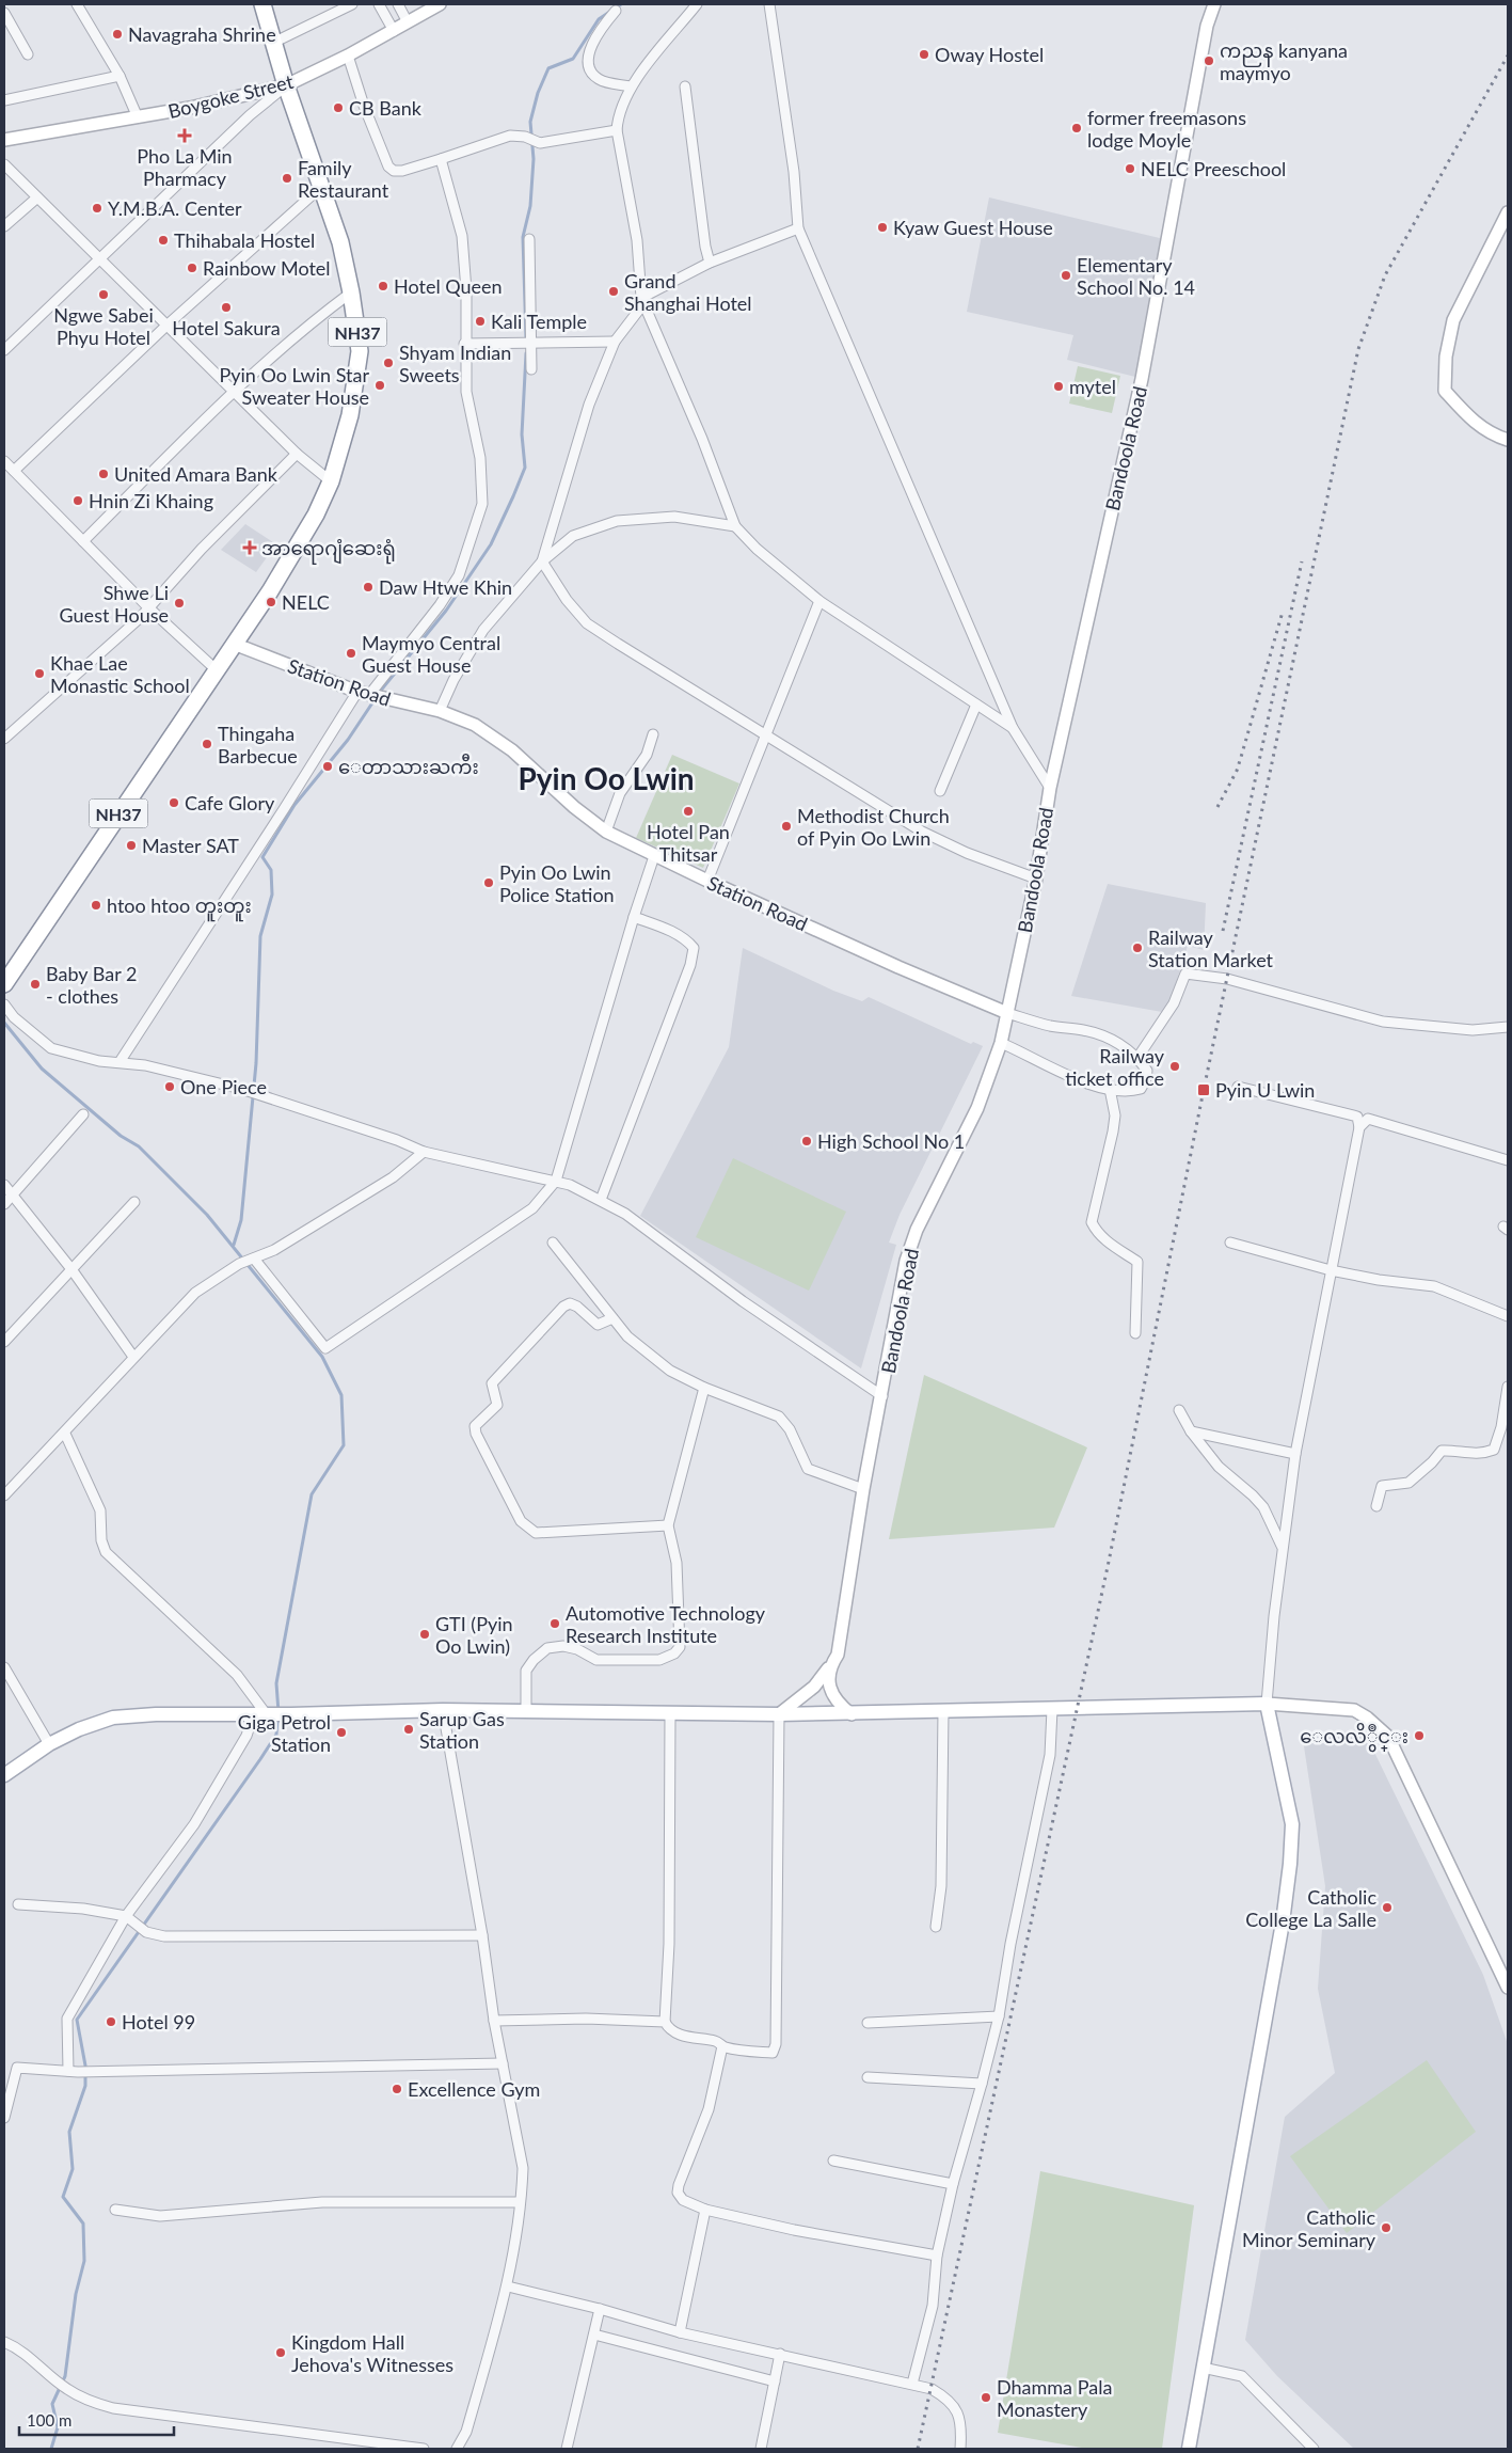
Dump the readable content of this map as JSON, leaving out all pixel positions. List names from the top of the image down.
{
  "streets": {
    "highway": ["NH37"],
    "street": ["Boygoke Street", "Bandoola Road", "Station Road"]
  },
  "crossings": [
    ["Boygoke Street", "NH37"],
    ["NH37", "Station Road"],
    ["Bandoola Road", "Station Road"]
  ],
  "districts": ["Pyin Oo Lwin"],
  "places": {
    "other": [
      "Navagraha Shrine",
      "Oway Hostel",
      "ကညန kanyana maymyo",
      "CB Bank",
      "former freemasons lodge Moyle",
      "NELC Preeschool",
      "Family Restaurant",
      "Y.M.B.A. Center",
      "Kyaw Guest House",
      "Thihabala Hostel",
      "Rainbow Motel",
      "Elementary School No. 14",
      "Hotel Queen",
      "Grand Shanghai Hotel",
      "Ngwe Sabei Phyu Hotel",
      "Hotel Sakura",
      "Kali Temple",
      "Shyam Indian Sweets",
      "Pyin Oo Lwin Star Sweater House",
      "mytel",
      "United Amara Bank",
      "Hnin Zi Khaing",
      "Daw Htwe Khin",
      "NELC",
      "Shwe Li Guest House",
      "Maymyo Central Guest House",
      "Khae Lae Monastic School",
      "Thingaha Barbecue",
      "ေတာသားႀကီး",
      "Cafe Glory",
      "Hotel Pan Thitsar",
      "Methodist Church of Pyin Oo Lwin",
      "Master SAT",
      "Pyin Oo Lwin Police Station",
      "htoo htoo တူးတူး",
      "Railway Station Market",
      "Baby Bar 2 - clothes",
      "Railway ticket office",
      "One Piece",
      "High School No 1",
      "Automotive Technology Research Institute",
      "GTI (Pyin Oo Lwin)",
      "Sarup Gas Station",
      "Giga Petrol Station",
      "ေလလိွဳင္း",
      "Catholic College La Salle",
      "Hotel 99",
      "Excellence Gym",
      "Catholic Minor Seminary",
      "Kingdom Hall Jehova's Witnesses",
      "Dhamma Pala Monastery"
    ],
    "health": ["Pho La Min Pharmacy", "အာရောဂျံဆေးရုံ"],
    "transit": ["Pyin U Lwin"]
  },
  "scale_bar": "100 m"
}
